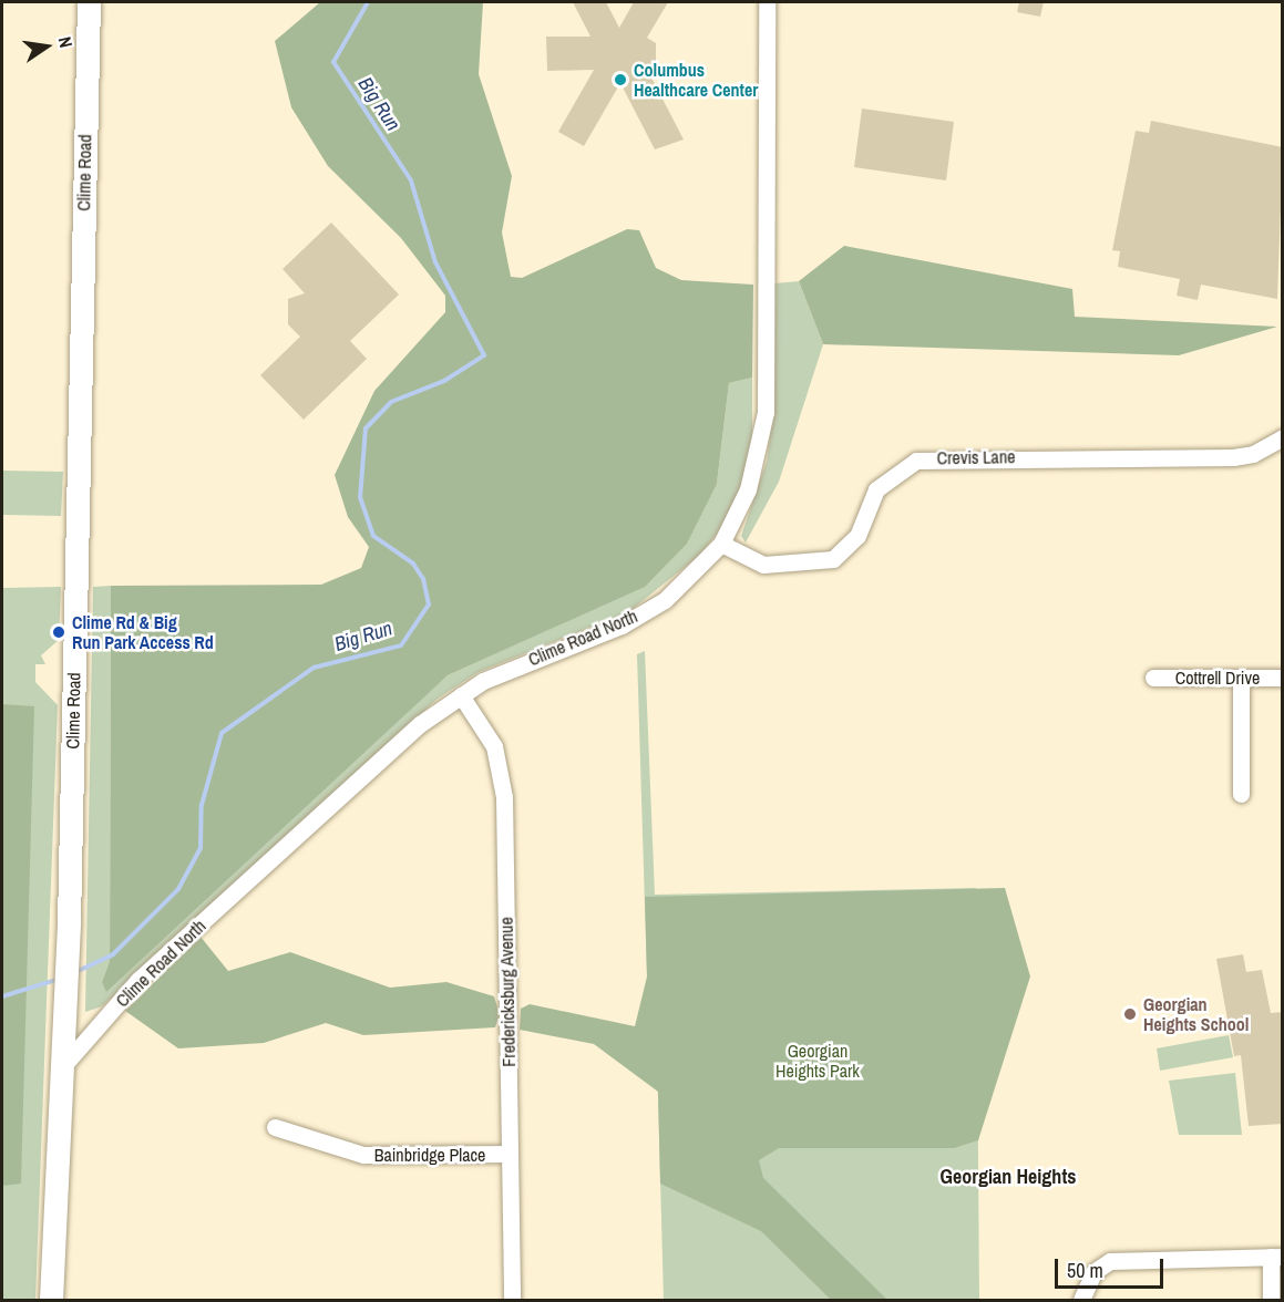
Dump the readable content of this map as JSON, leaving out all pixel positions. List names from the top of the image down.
{
  "streets": {
    "main road": ["Clime Road"],
    "street": [
      "Crevis Lane",
      "Clime Road North",
      "Cottrell Drive",
      "Fredericksburg Avenue",
      "Bainbridge Place"
    ]
  },
  "crossings": [
    ["Clime Road", "Clime Road North"],
    ["Crevis Lane", "Clime Road North"],
    ["Clime Road North", "Fredericksburg Avenue"],
    ["Fredericksburg Avenue", "Bainbridge Place"]
  ],
  "districts": ["Georgian Heights"],
  "water": ["Big Run"],
  "parks": ["Georgian Heights Park"],
  "places": ["Columbus Healthcare Center", "Clime Rd & Big Run Park Access Rd", "Georgian Heights School"],
  "scale_bar": "50 m",
  "north": "right"
}
